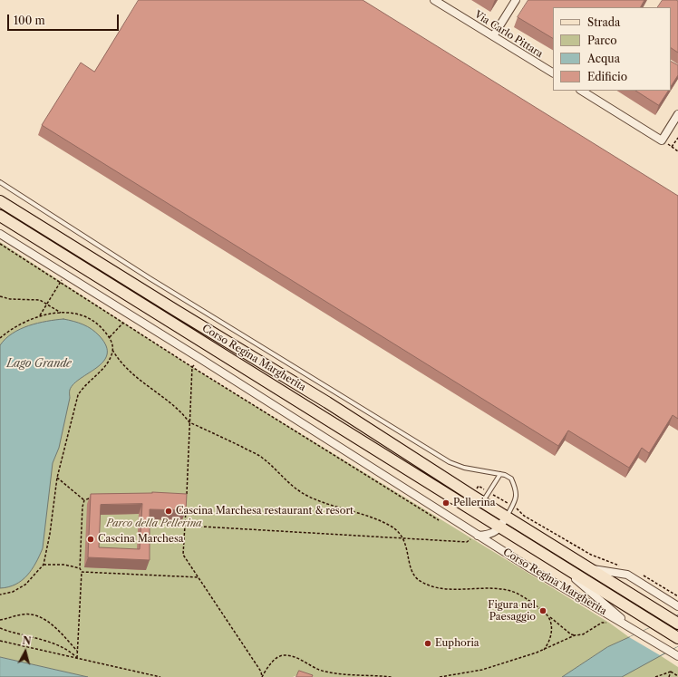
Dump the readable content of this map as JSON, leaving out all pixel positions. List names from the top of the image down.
{
  "streets": {
    "main road": ["Corso Regina Margherita"],
    "street": ["Via Carlo Pittara"]
  },
  "water": ["Lago Grande"],
  "parks": ["Parco della Pellerina"],
  "places": [
    "Pellerina",
    "Cascina Marchesa restaurant & resort",
    "Cascina Marchesa",
    "Figura nel Paesaggio",
    "Euphoria"
  ],
  "legend": [
    "Strada",
    "Parco",
    "Acqua",
    "Edificio"
  ],
  "scale_bar": "100 m",
  "north": "top"
}
